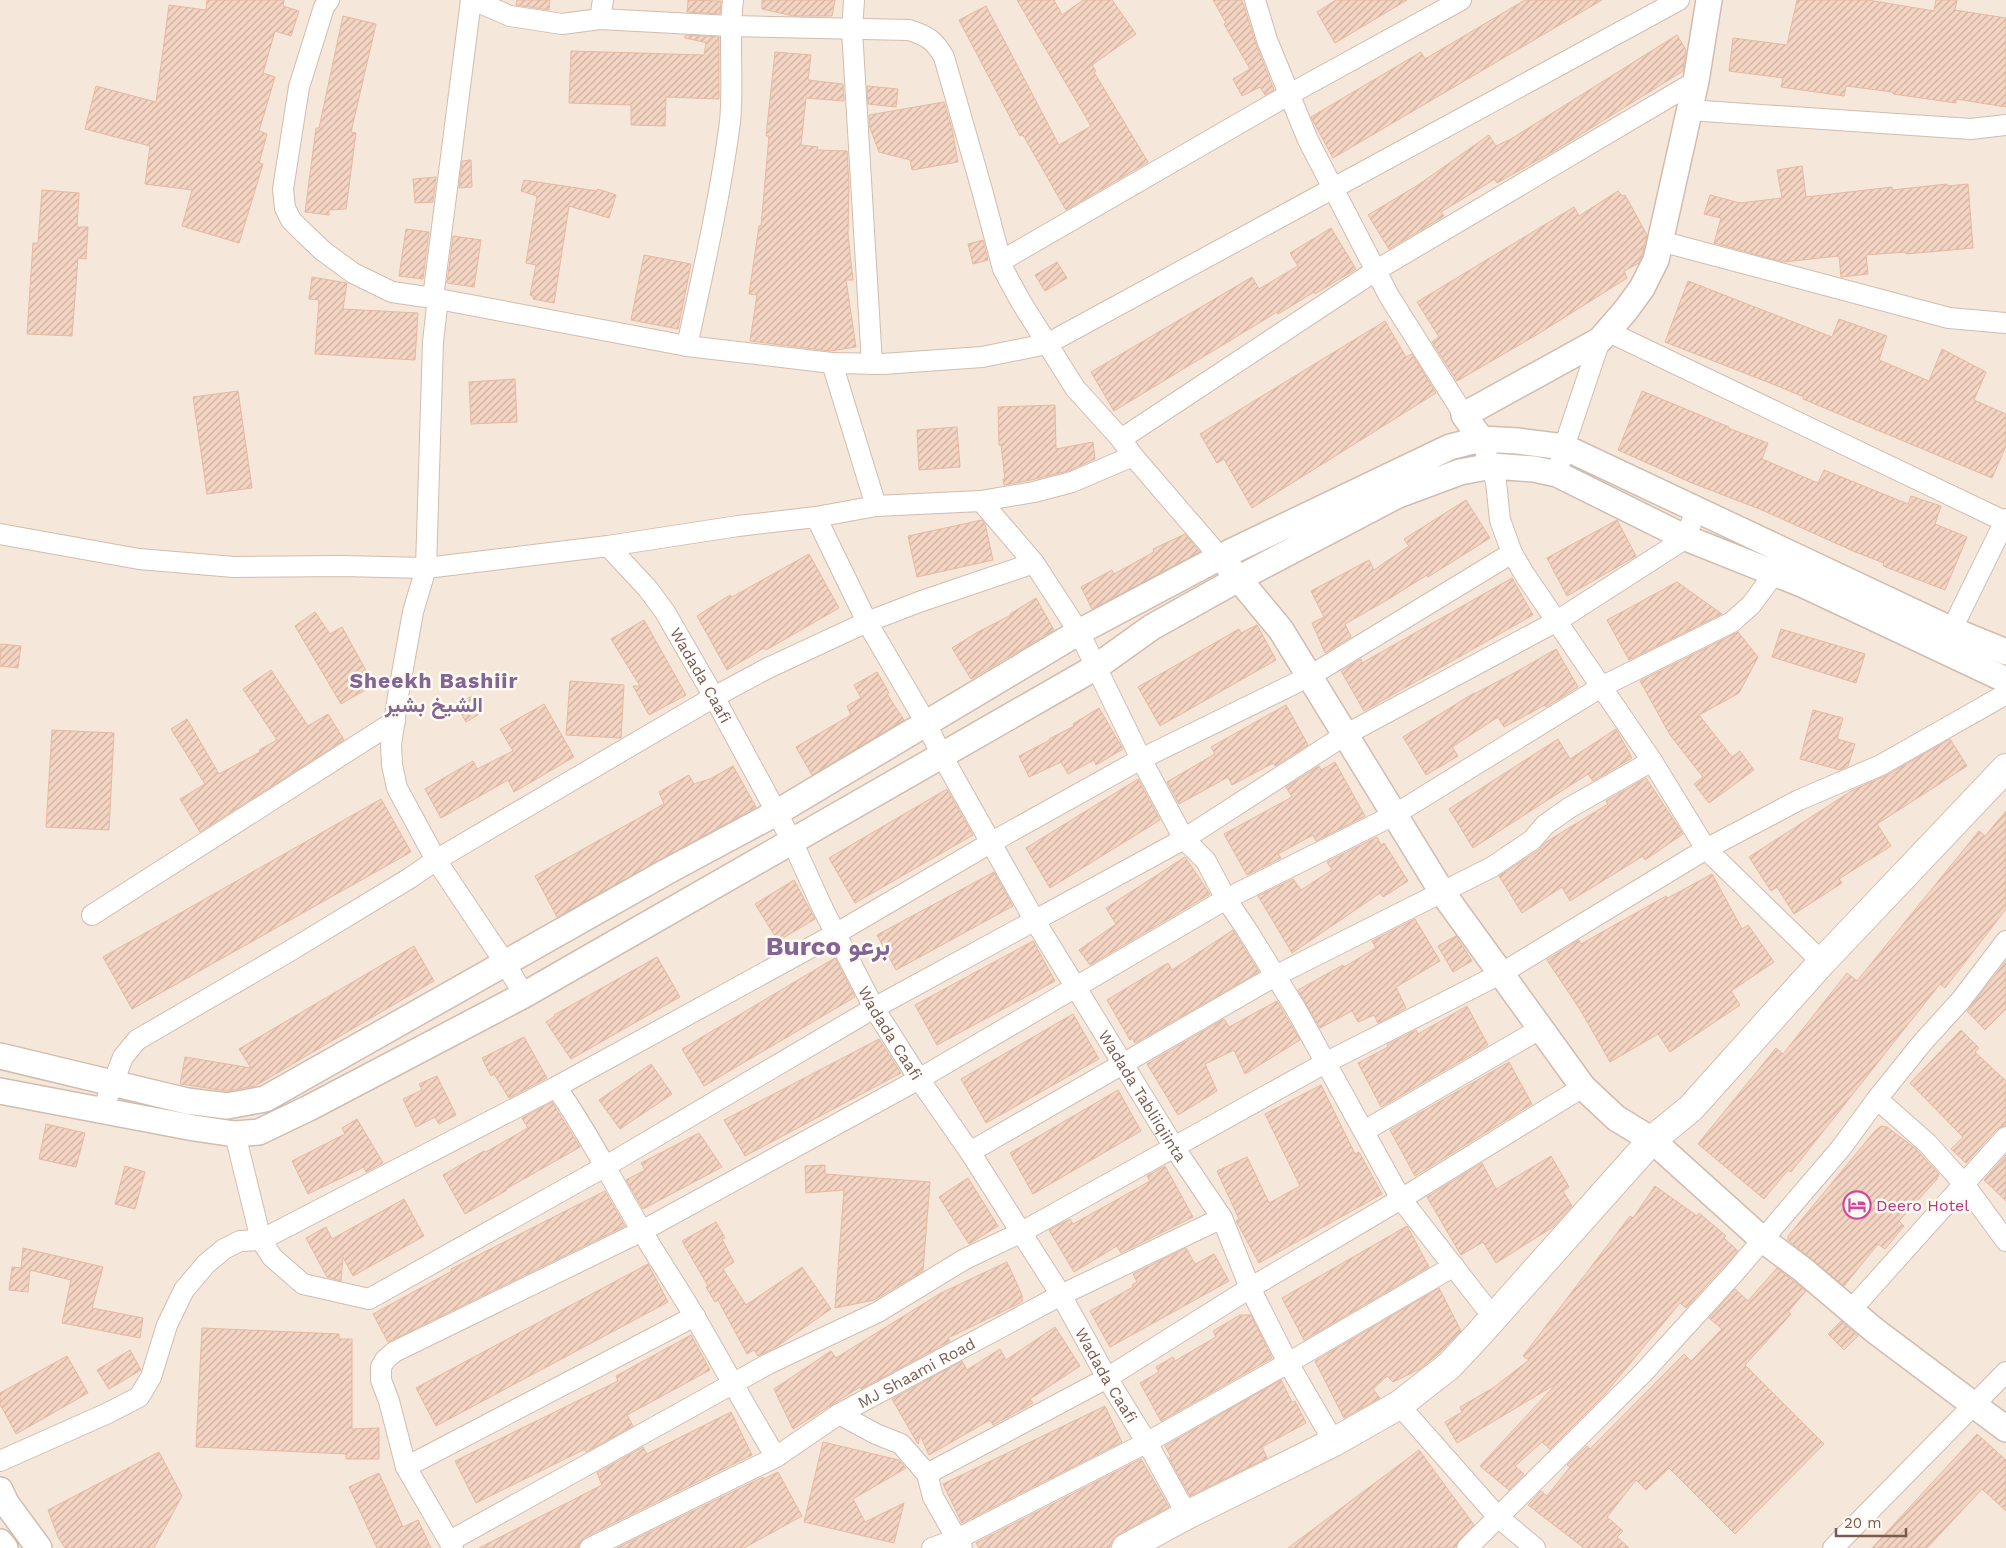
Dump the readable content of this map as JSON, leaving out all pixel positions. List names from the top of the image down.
{
  "streets": {
    "street": ["Wadada Caafi", "Wadada Tabliiqiinta", "MJ Shaami Road"]
  },
  "crossings": [
    ["Wadada Caafi", "MJ Shaami Road"],
    ["Wadada Tabliiqiinta", "MJ Shaami Road"]
  ],
  "districts": ["Sheekh Bashiir الشيخ بشير", "Burco برعو"],
  "places": {
    "hotel": ["Deero Hotel"]
  },
  "scale_bar": "20 m"
}
